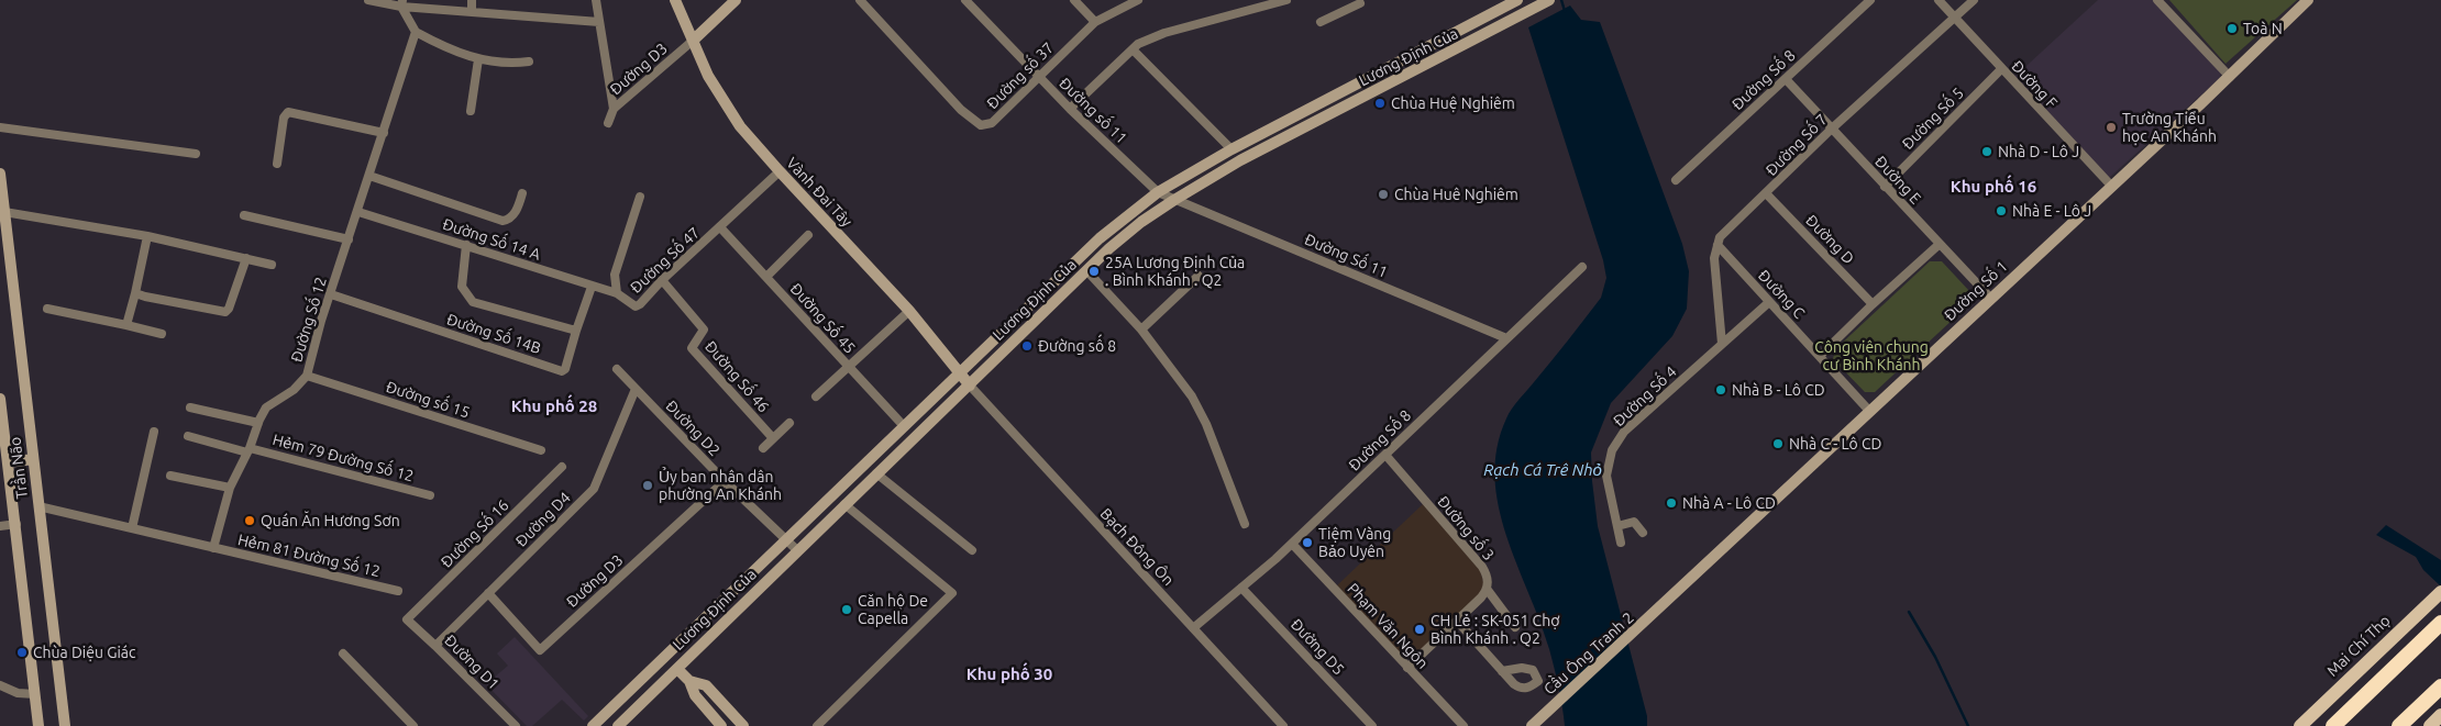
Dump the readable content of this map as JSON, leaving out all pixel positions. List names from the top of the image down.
{
  "streets": {
    "main road": [
      "Lương Định Của",
      "Vành Đai Tây",
      "Đường Số 1",
      "Trần Não",
      "Mai Chí Thọ",
      "Cầu Ông Tranh 2"
    ],
    "street": [
      "Đường D3",
      "Đường số 37",
      "Đường Số 8",
      "Đường F",
      "Đường số 11",
      "Đường Số 5",
      "Đường Số 7",
      "Đường E",
      "Đường Số 14 A",
      "Đường D",
      "Đường Số 11",
      "Đường Số 47",
      "Đường C",
      "Đường Số 45",
      "Đường Số 12",
      "Đường Số 14B",
      "Đường Số 46",
      "Đường Số 4",
      "Đường số 15",
      "Đường D2",
      "Hẻm 79 Đường Số 12",
      "Đường D4",
      "Đường số 3",
      "Đường Số 16",
      "Bạch Đông Ôn",
      "Hẻm 81 Đường Số 12",
      "Phạm Văn Ngôn",
      "Đường D5",
      "Đường D1"
    ]
  },
  "crossings": [
    ["Lương Định Của", "Đường số 11"],
    ["Lương Định Của", "Vành Đai Tây"],
    ["Lương Định Của", "Đường Số 11"],
    ["Lương Định Của", "Đường Số 45"],
    ["Lương Định Của", "Đường D2"],
    ["Lương Định Của", "Bạch Đông Ôn"],
    ["Đường D3", "Vành Đai Tây"],
    ["Đường D3", "Đường D2"],
    ["Đường D3", "Đường D4"],
    ["Đường số 37", "Đường số 11"],
    ["Đường Số 8", "Đường E"],
    ["Đường Số 8", "Đường Số 11"],
    ["Đường Số 8", "Đường số 3"],
    ["Đường Số 8", "Bạch Đông Ôn"],
    ["Đường Số 8", "Phạm Văn Ngôn"],
    ["Đường Số 8", "Đường D5"],
    ["Đường F", "Đường Số 5"],
    ["Đường F", "Đường Số 7"],
    ["Đường F", "Đường Số 1"],
    ["Đường số 11", "Đường Số 11"],
    ["Đường Số 5", "Đường E"],
    ["Đường Số 7", "Đường E"],
    ["Đường Số 7", "Đường D"],
    ["Đường Số 7", "Đường C"],
    ["Đường E", "Đường Số 1"],
    ["Vành Đai Tây", "Đường Số 47"],
    ["Vành Đai Tây", "Bạch Đông Ôn"],
    ["Đường Số 14 A", "Đường Số 47"],
    ["Đường Số 14 A", "Đường Số 12"],
    ["Đường Số 14 A", "Đường Số 14B"],
    ["Đường Số 47", "Đường Số 45"],
    ["Đường Số 47", "Đường Số 46"],
    ["Đường Số 1", "Đường C"],
    ["Đường Số 1", "Cầu Ông Tranh 2"],
    ["Đường C", "Đường Số 4"],
    ["Đường Số 12", "Đường Số 14B"],
    ["Đường Số 12", "Đường số 15"],
    ["Đường Số 12", "Hẻm 79 Đường Số 12"],
    ["Đường Số 12", "Hẻm 81 Đường Số 12"],
    ["Đường D2", "Đường D4"],
    ["Đường D4", "Đường D1"],
    ["Đường Số 16", "Đường D1"]
  ],
  "districts": ["Khu phố 16", "Khu phố 28", "Khu phố 30"],
  "water": ["Rạch Cá Trê Nhỏ"],
  "parks": ["Công viên chung cư Bình Khánh"],
  "places": [
    "Toà N",
    "Chùa Huệ Nghiêm",
    "Trường Tiểu học An Khánh",
    "Nhà D - Lô J",
    "Chùa Huê Nghiêm",
    "Nhà E - Lô J",
    "25A Lương Định Của . Bình Khánh . Q2",
    "Đường số 8",
    "Nhà B - Lô CD",
    "Nhà C - Lô CD",
    "Ủy ban nhân dân phường An Khánh",
    "Nhà A - Lô CD",
    "Quán Ăn Hương Sơn",
    "Tiệm Vàng Bảo Uyên",
    "Căn hộ De Capella",
    "CH Lẻ : SK-051 Chợ Bình Khánh . Q2",
    "Chùa Diệu Giác"
  ]
}
